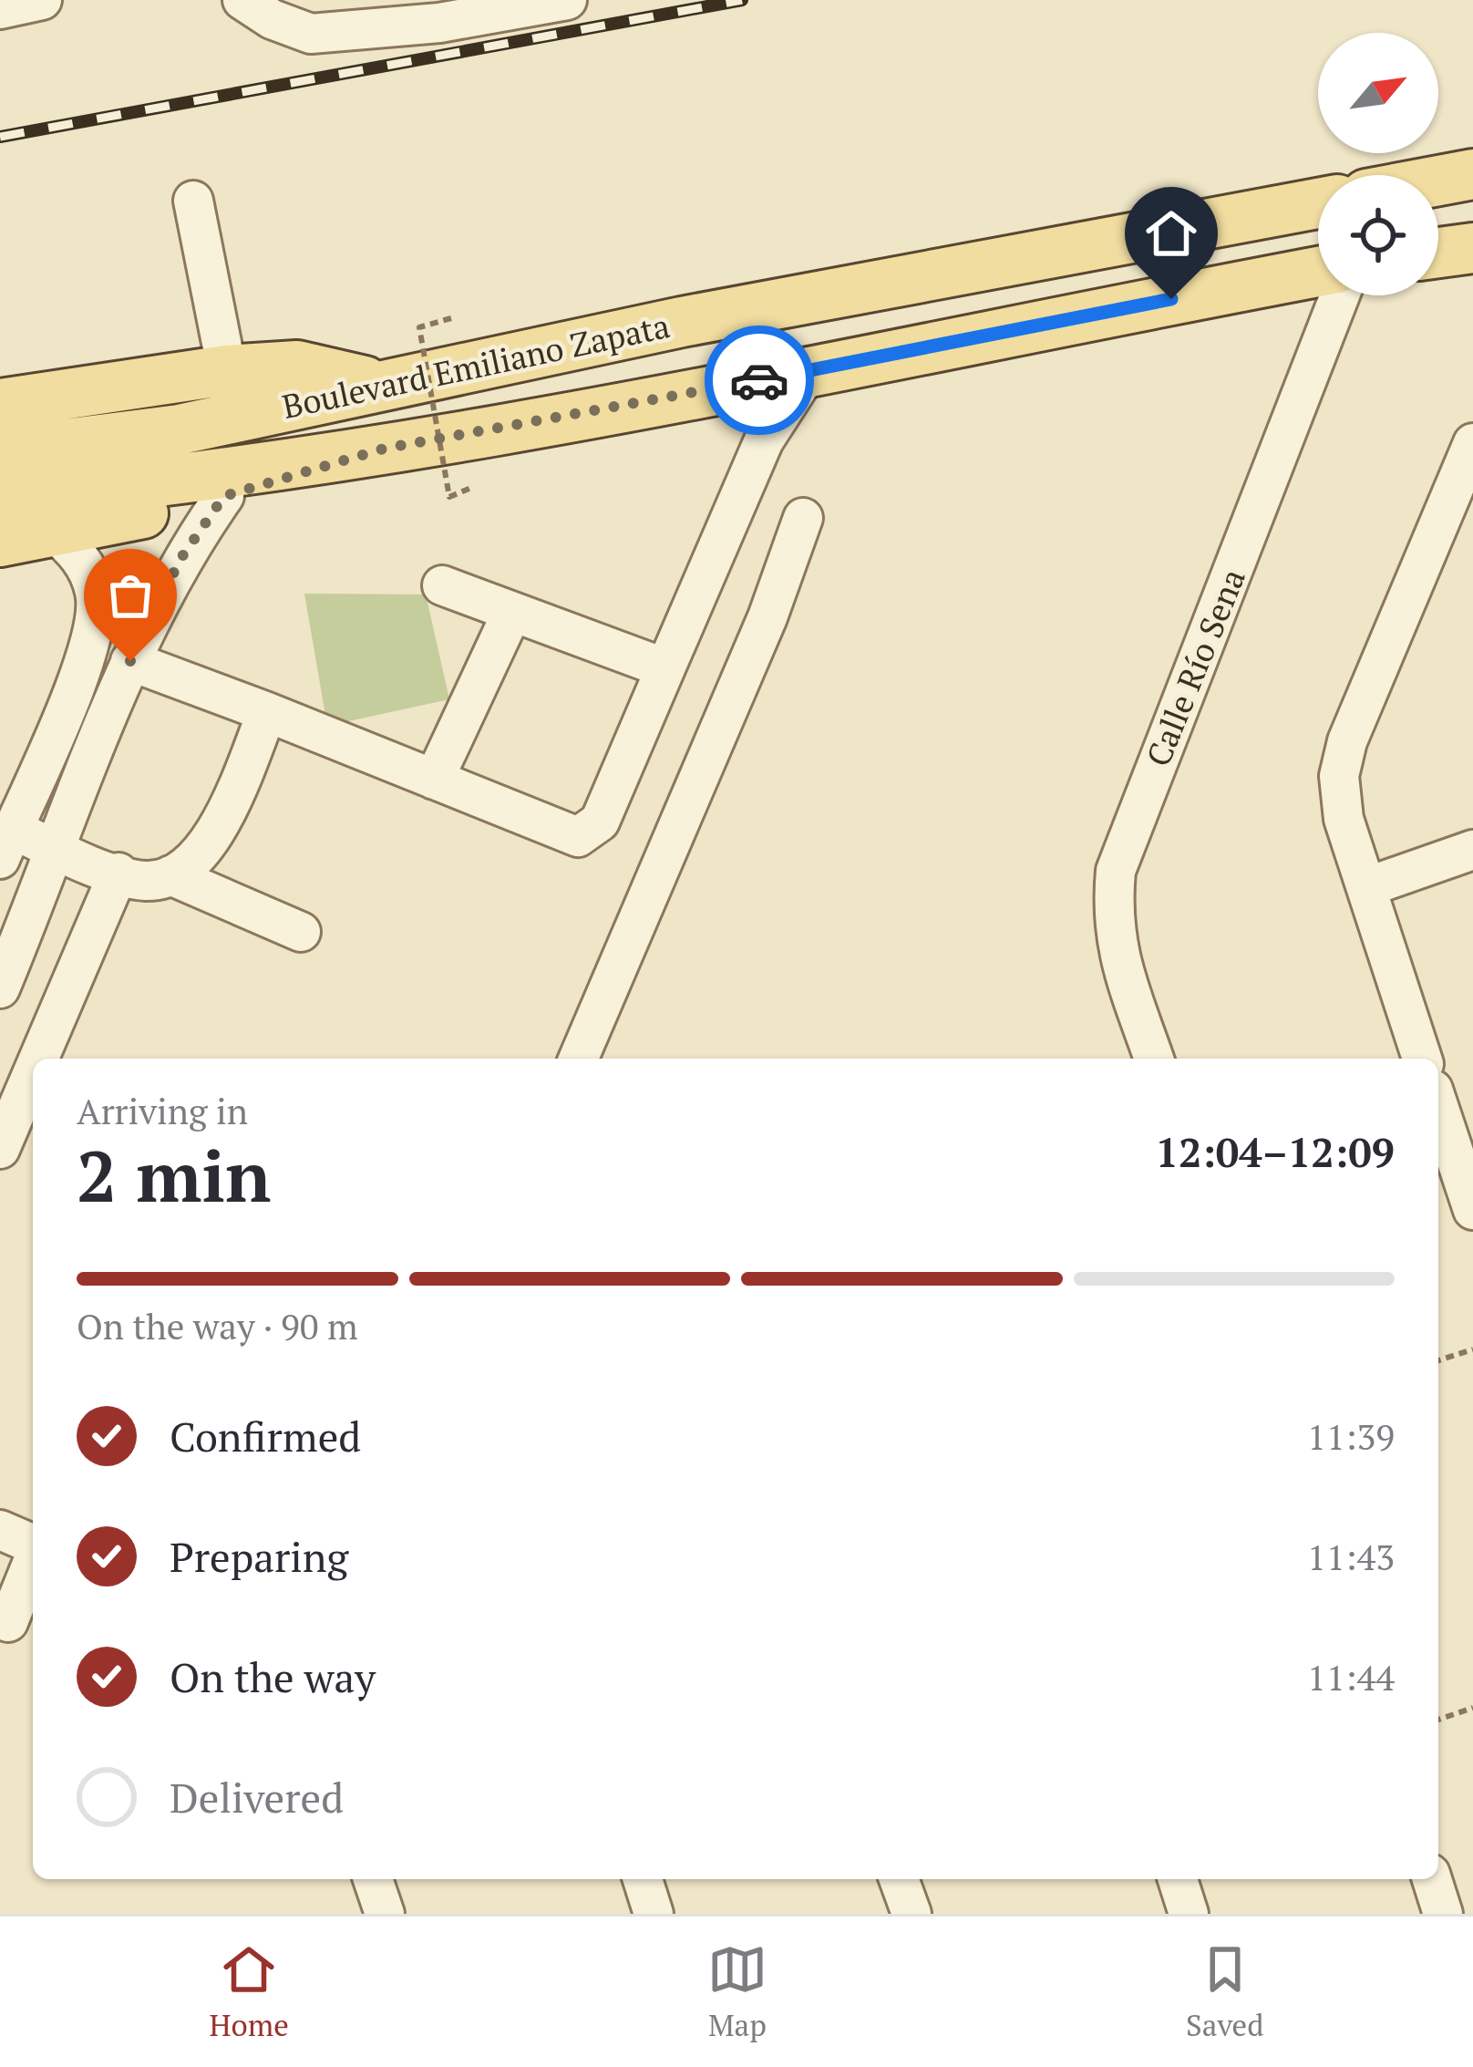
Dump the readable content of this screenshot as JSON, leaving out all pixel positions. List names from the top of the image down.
{
  "streets": {
    "main road": ["Boulevard Emiliano Zapata"],
    "street": ["Calle Río Sena"]
  },
  "north": "top right",
  "page": {
    "heading": ["2 min", "Arriving in", "12:04–12:09"],
    "bar": "On the way · 90 m",
    "list": [
      ["Confirmed", "11:39"],
      ["Preparing", "11:43"],
      ["On the way", "11:44"],
      "Delivered"
    ],
    "tabs": ["Home", "Map", "Saved"]
  }
}
